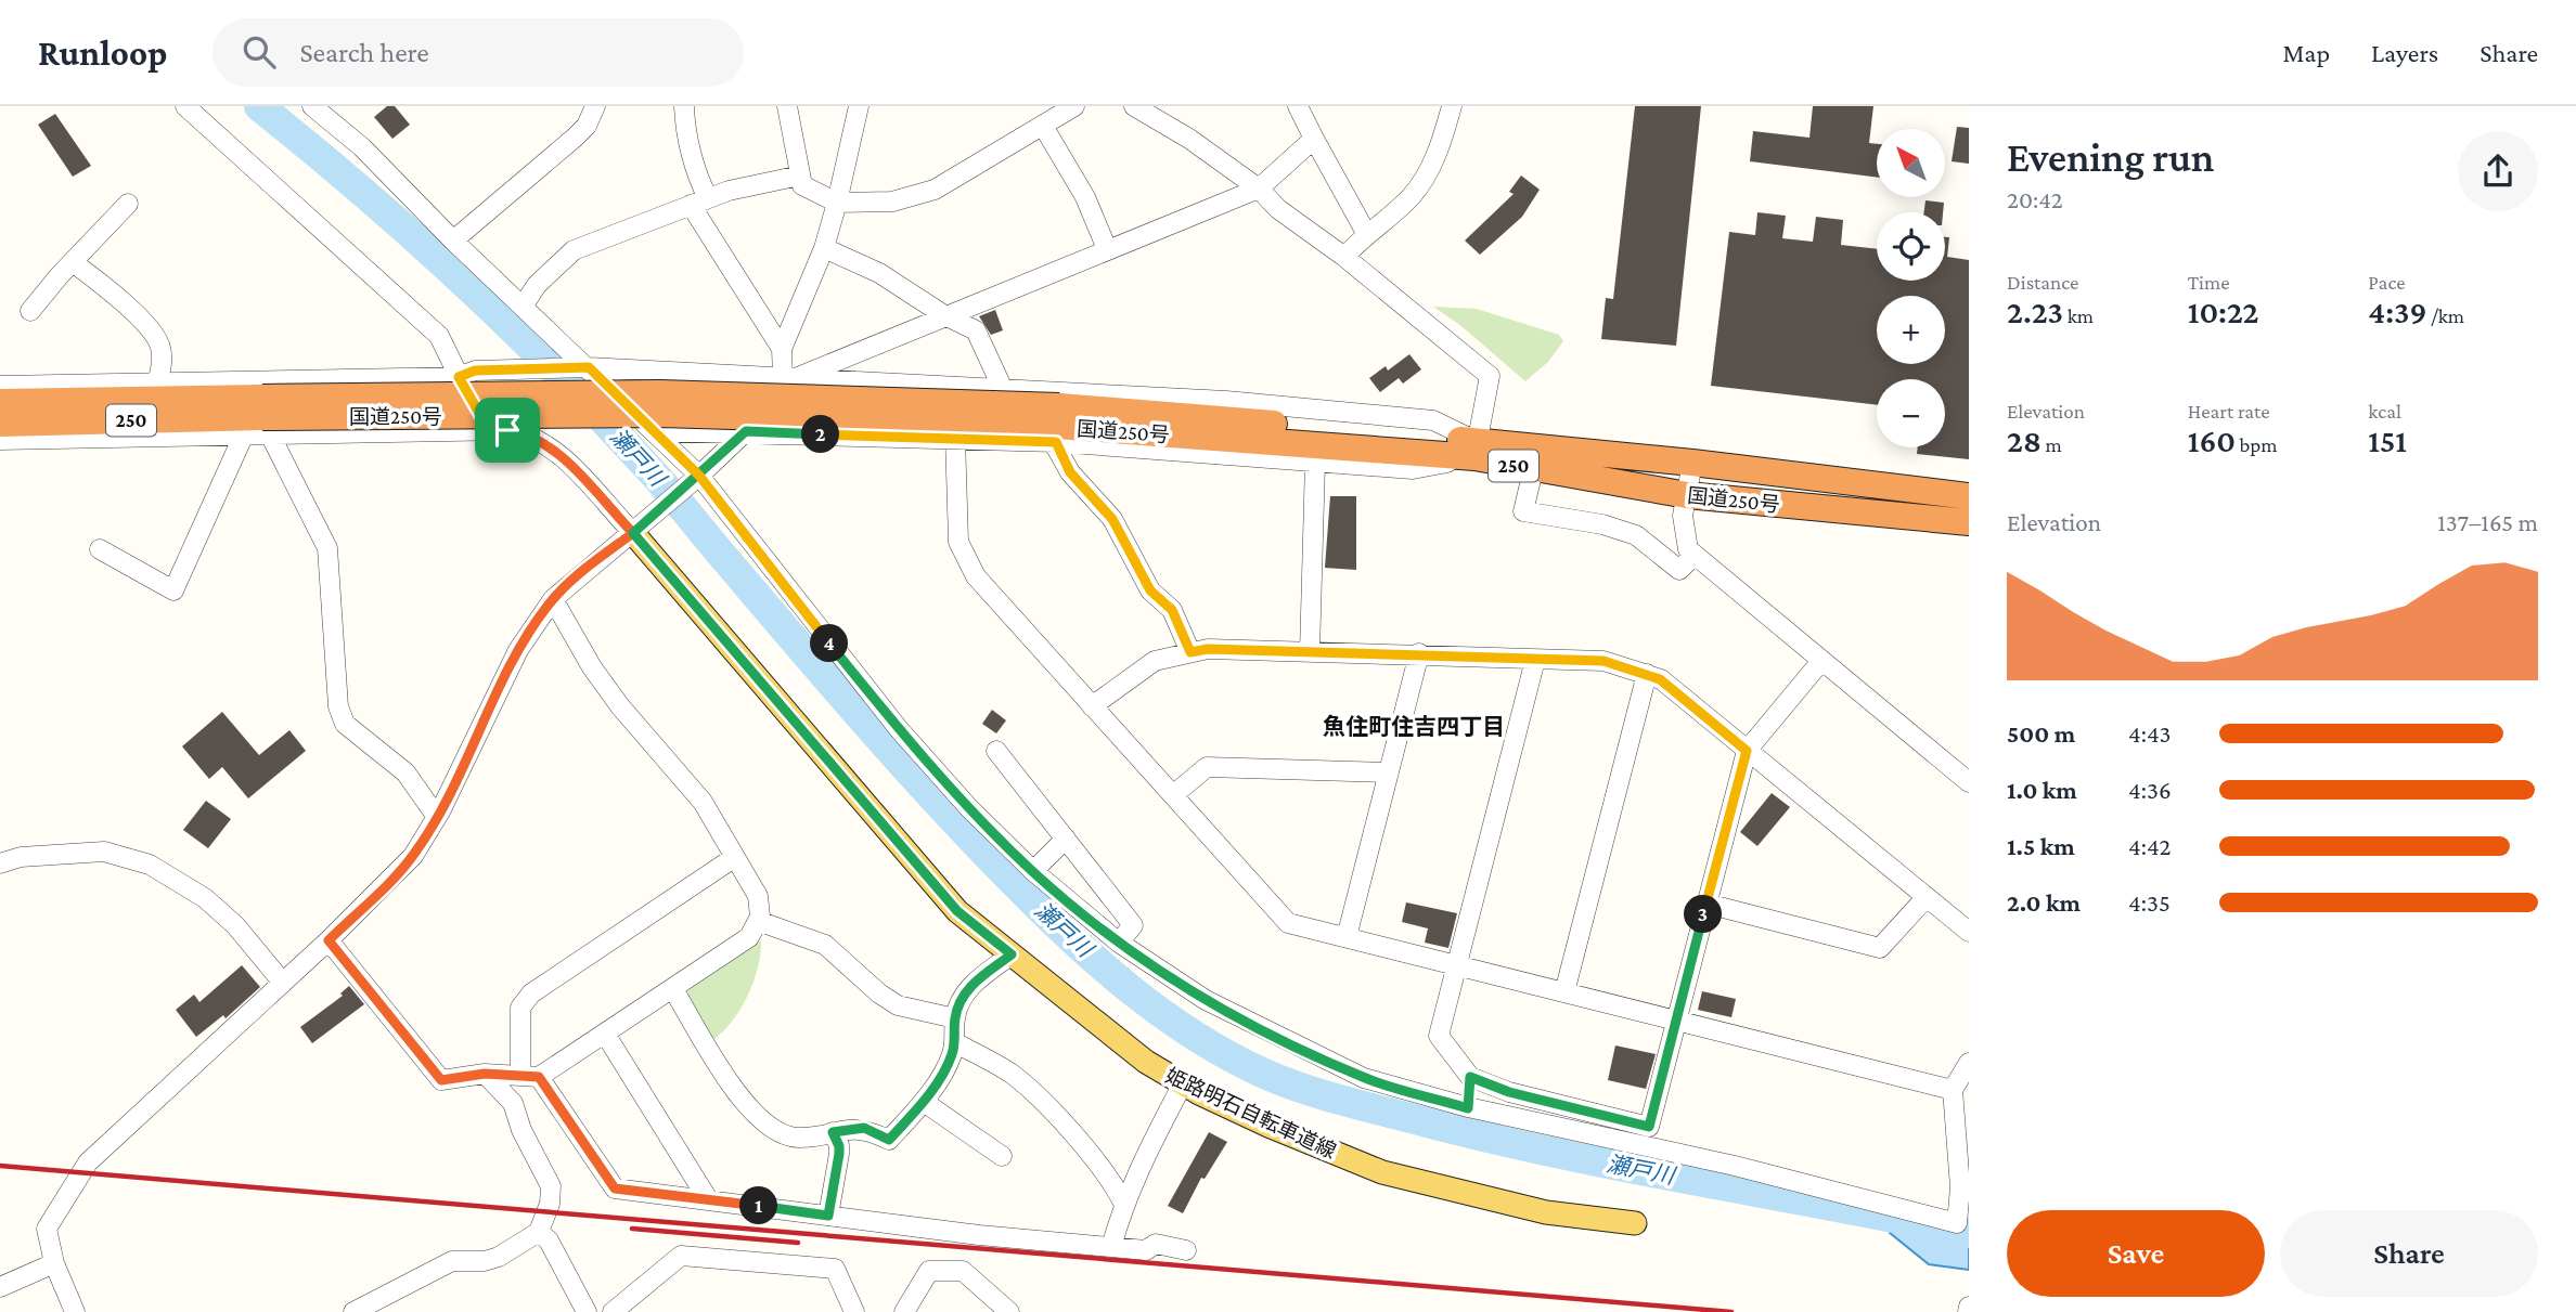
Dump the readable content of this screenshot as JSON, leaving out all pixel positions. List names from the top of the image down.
{
  "streets": {
    "highway": ["国道250号", "250"],
    "main road": ["姫路明石自転車道線"]
  },
  "districts": ["魚住町住吉四丁目"],
  "water": ["瀬戸川"],
  "north": "top left",
  "page": {
    "header": "Runloop",
    "search": "Search here",
    "nav": ["Map", "Layers", "Share"],
    "heading": ["Evening run", "20:42"],
    "map_buttons": ["+", "−"],
    "stats": [
      ["Distance", "2.23 km"],
      ["Time", "10:22"],
      ["Pace", "4:39 /km"],
      ["Elevation", "28 m"],
      ["Heart rate", "160 bpm"],
      ["kcal", "151"]
    ],
    "pins": [
      "2",
      "4",
      "3",
      "1"
    ],
    "chart": ["Elevation", "137–165 m"],
    "list": [
      {
        "name": "500 m",
        "note": "4:43"
      },
      {
        "name": "1.0 km",
        "note": "4:36"
      },
      {
        "name": "1.5 km",
        "note": "4:42"
      },
      {
        "name": "2.0 km",
        "note": "4:35"
      }
    ],
    "buttons": ["Save", "Share"]
  }
}
